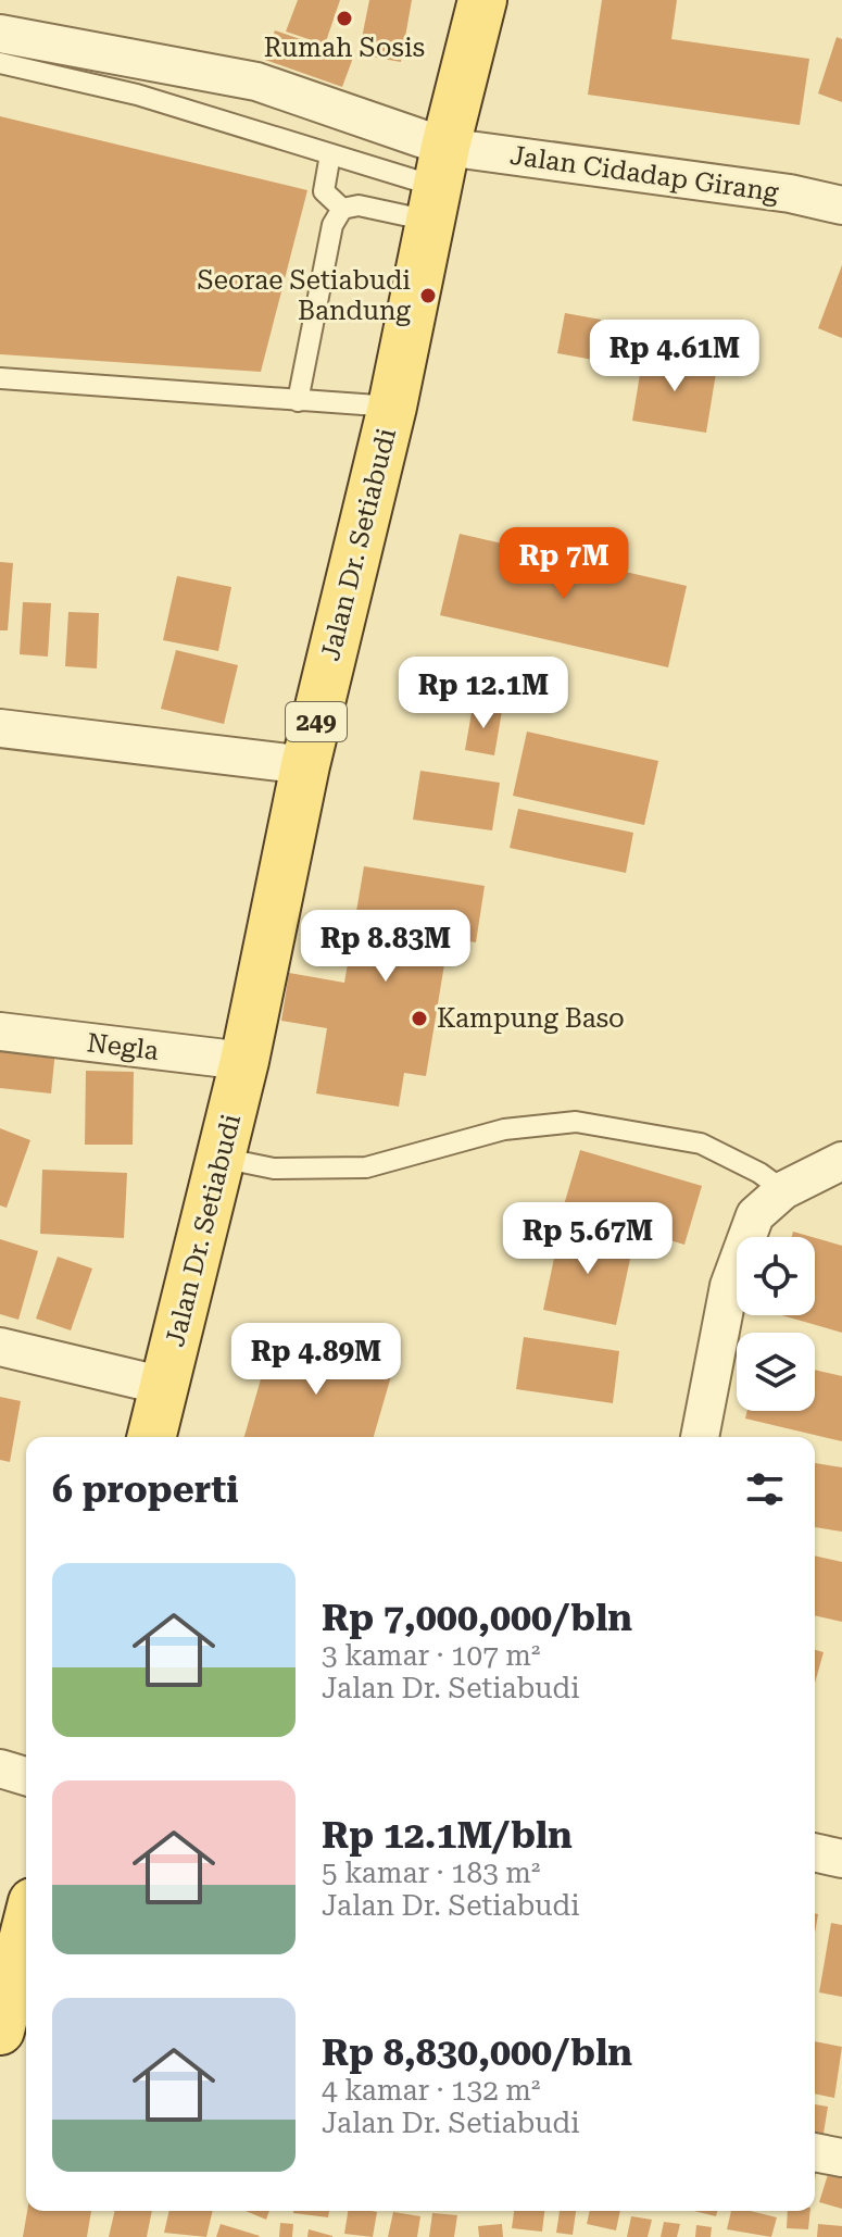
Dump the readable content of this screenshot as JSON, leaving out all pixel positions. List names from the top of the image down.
{
  "streets": {
    "main road": ["Jalan Dr. Setiabudi", "249"],
    "street": ["Jalan Cidadap Girang", "Negla"]
  },
  "crossings": [
    ["Jalan Cidadap Girang", "Jalan Dr. Setiabudi"],
    ["Jalan Dr. Setiabudi", "Negla"]
  ],
  "places": ["Rumah Sosis", "Seorae Setiabudi Bandung", "Kampung Baso"],
  "page": {
    "price": [
      "Rp 4.61M",
      "Rp 7M",
      "Rp 12.1M",
      "Rp 8.83M",
      "Rp 5.67M",
      "Rp 4.89M"
    ],
    "heading": "6 properti",
    "list": [
      {
        "name": "Rp 7,000,000/bln",
        "note": "3 kamar · 107 m² · Jalan Dr. Setiabudi"
      },
      {
        "name": "Rp 12.1M/bln",
        "note": "5 kamar · 183 m² · Jalan Dr. Setiabudi"
      },
      {
        "name": "Rp 8,830,000/bln",
        "note": "4 kamar · 132 m² · Jalan Dr. Setiabudi"
      }
    ]
  }
}
